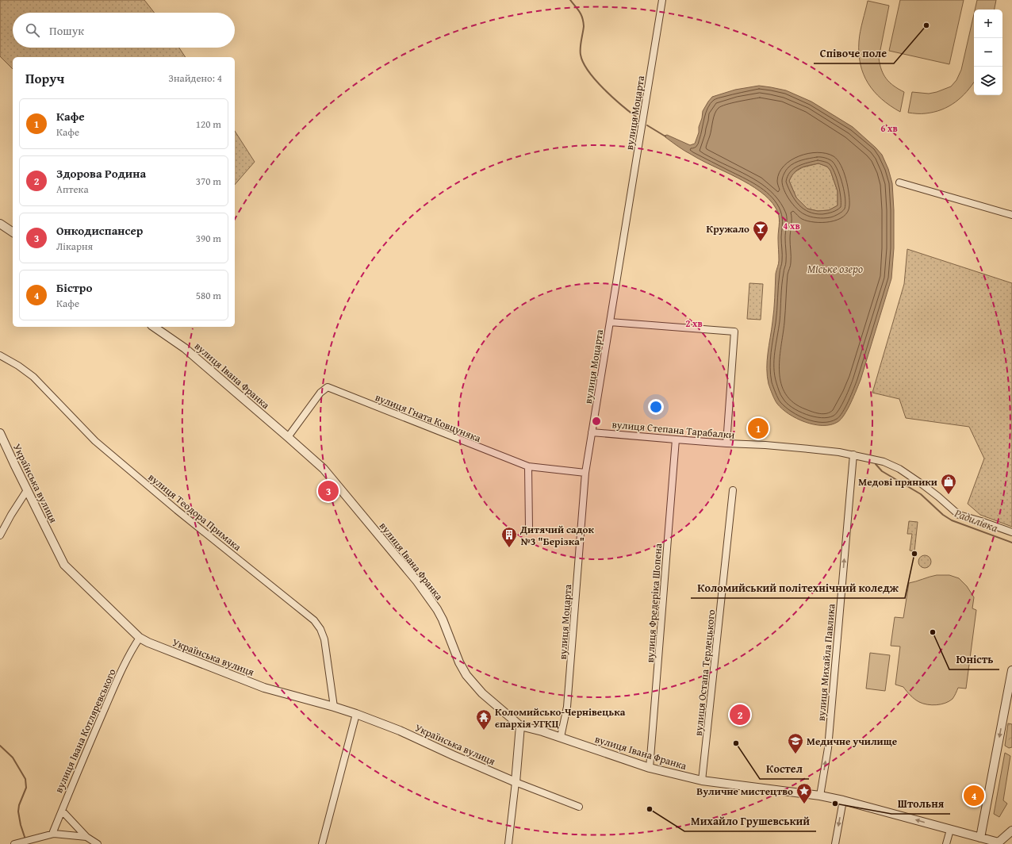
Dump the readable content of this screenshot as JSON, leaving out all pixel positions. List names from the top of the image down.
{
  "streets": {
    "street": [
      "вулиця Моцарта",
      "вулиця Івана Франка",
      "вулиця Гната Ковцуняка",
      "вулиця Степана Тарабалки",
      "Українська вулиця",
      "вулиця Теодора Примака",
      "вулиця Фредеріка Шопена",
      "вулиця Михайла Павлика",
      "вулиця Остапа Терлецького",
      "вулиця Івана Котляревського"
    ]
  },
  "crossings": [
    ["вулиця Моцарта", "вулиця Івана Франка"],
    ["вулиця Моцарта", "вулиця Гната Ковцуняка"],
    ["вулиця Моцарта", "вулиця Степана Тарабалки"],
    ["вулиця Івана Франка", "вулиця Гната Ковцуняка"],
    ["вулиця Івана Франка", "вулиця Фредеріка Шопена"],
    ["вулиця Івана Франка", "вулиця Михайла Павлика"],
    ["вулиця Івана Франка", "вулиця Остапа Терлецького"],
    ["вулиця Степана Тарабалки", "вулиця Фредеріка Шопена"],
    ["вулиця Степана Тарабалки", "вулиця Михайла Павлика"],
    ["Українська вулиця", "вулиця Теодора Примака"],
    ["Українська вулиця", "вулиця Івана Котляревського"]
  ],
  "one_way": ["вулиця Михайла Павлика"],
  "water": ["Міське озеро", "Радилівка"],
  "places": {
    "other": [
      "Співоче поле",
      "Коломийський політехнічний коледж",
      "Юність",
      "Костел",
      "Штольня",
      "Михайло Грушевський"
    ],
    "bar": ["Кружало"],
    "shop": ["Медові пряники"],
    "building": ["Дитячий садок №3 \"Берізка\""],
    "temple": ["Коломийсько-Чернівецька єпархія УГКЦ"],
    "school or university": ["Медичне училище"],
    "place": ["Вуличне мистецтво"]
  },
  "page": {
    "map_buttons": ["+", "−"],
    "search": "Пошук",
    "heading": ["Поруч", "Знайдено: 4"],
    "list": [
      {
        "mark": "1",
        "name": "Кафе",
        "note": "Кафе",
        "value": "120 m"
      },
      {
        "mark": "2",
        "name": "Здорова Родина",
        "note": "Аптека",
        "value": "370 m"
      },
      {
        "mark": "3",
        "name": "Онкодиспансер",
        "note": "Лікарня",
        "value": "390 m"
      },
      {
        "mark": "4",
        "name": "Бістро",
        "note": "Кафе",
        "value": "580 m"
      }
    ],
    "pins": [
      "1",
      "3",
      "2",
      "4"
    ]
  },
  "rings": ["6 хв", "4 хв", "2 хв"]
}
